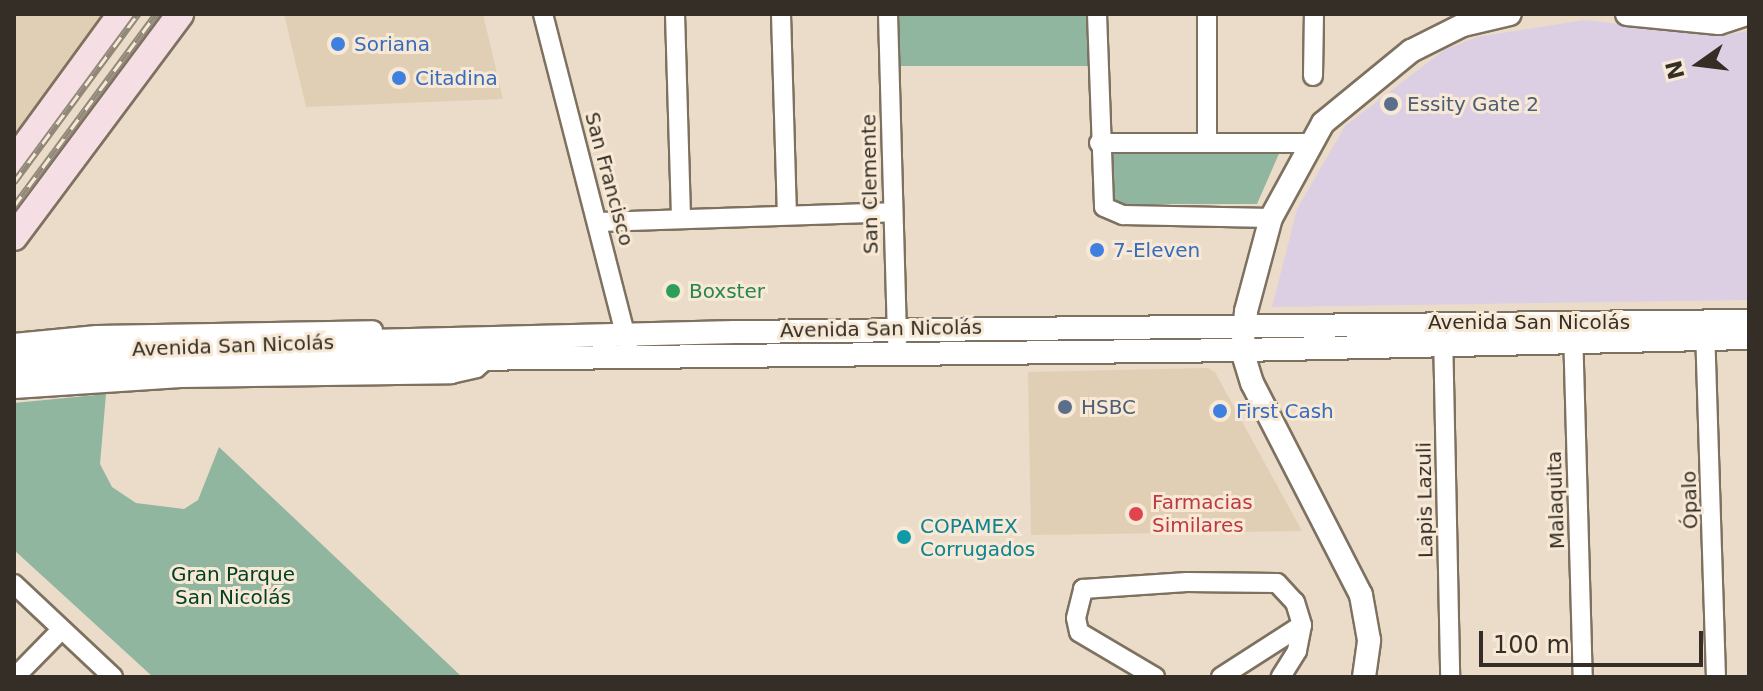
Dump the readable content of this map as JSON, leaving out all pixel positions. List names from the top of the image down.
{
  "streets": {
    "street": [
      "San Francisco",
      "San Clemente",
      "Avenida San Nicolás",
      "Lapis Lazuli",
      "Malaquita",
      "Ópalo"
    ]
  },
  "crossings": [
    ["San Francisco", "Avenida San Nicolás"],
    ["San Clemente", "Avenida San Nicolás"],
    ["Avenida San Nicolás", "Lapis Lazuli"],
    ["Avenida San Nicolás", "Malaquita"],
    ["Avenida San Nicolás", "Ópalo"]
  ],
  "parks": ["Gran Parque San Nicolás"],
  "places": [
    "Soriana",
    "Citadina",
    "Essity Gate 2",
    "7-Eleven",
    "Boxster",
    "HSBC",
    "First Cash",
    "Farmacias Similares",
    "COPAMEX Corrugados"
  ],
  "scale_bar": "100 m",
  "north": "left"
}
